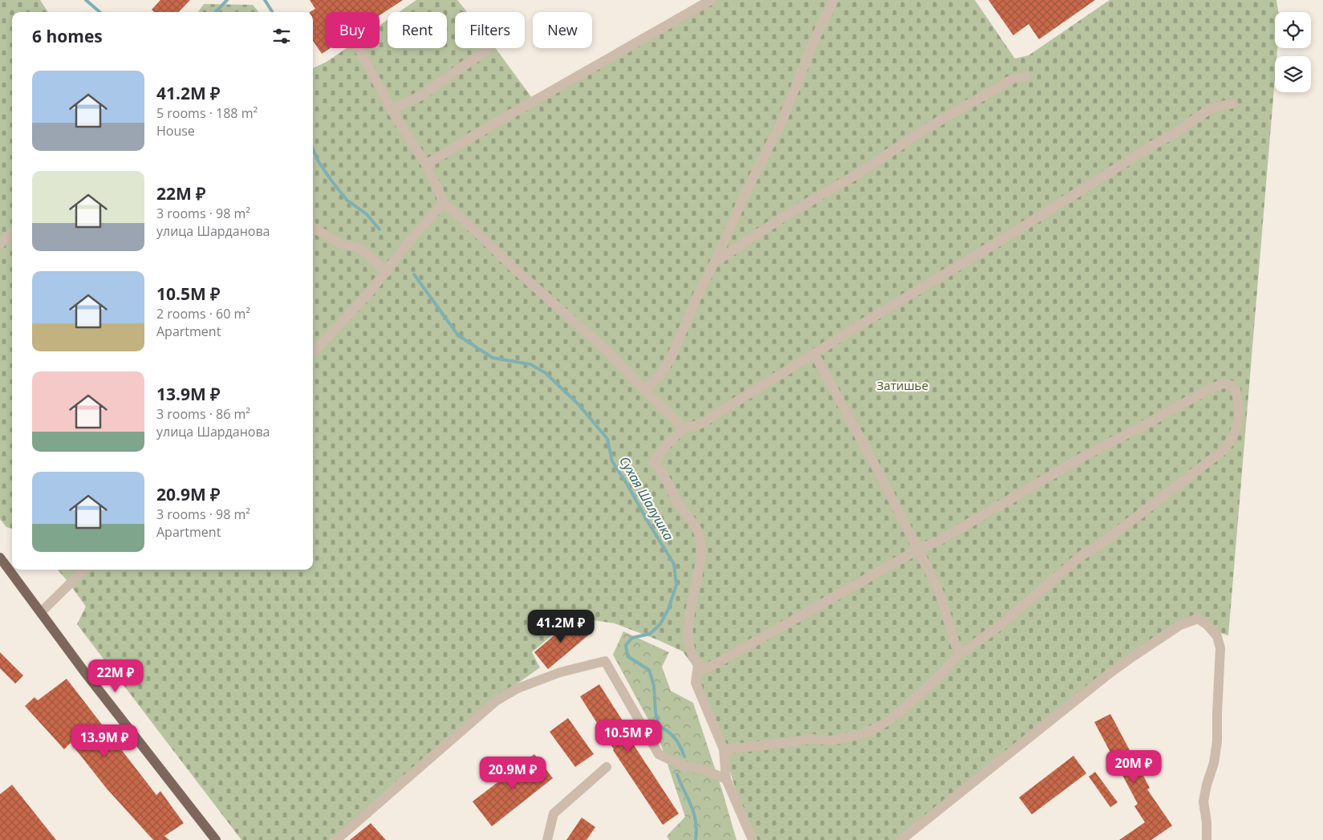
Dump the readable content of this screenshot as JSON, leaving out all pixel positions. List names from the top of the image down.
{
  "water": ["Сухая Шалушка"],
  "parks": ["Затишье"],
  "page": {
    "chip": [
      "Buy",
      "Rent",
      "Filters",
      "New"
    ],
    "heading": "6 homes",
    "list": [
      {
        "name": "41.2M ₽",
        "note": "5 rooms · 188 m² · House"
      },
      {
        "name": "22M ₽",
        "note": "3 rooms · 98 m² · улица Шарданова"
      },
      {
        "name": "10.5M ₽",
        "note": "2 rooms · 60 m² · Apartment"
      },
      {
        "name": "13.9M ₽",
        "note": "3 rooms · 86 m² · улица Шарданова"
      },
      {
        "name": "20.9M ₽",
        "note": "3 rooms · 98 m² · Apartment"
      }
    ],
    "price": [
      "41.2M ₽",
      "22M ₽",
      "10.5M ₽",
      "13.9M ₽",
      "20M ₽",
      "20.9M ₽"
    ]
  }
}
